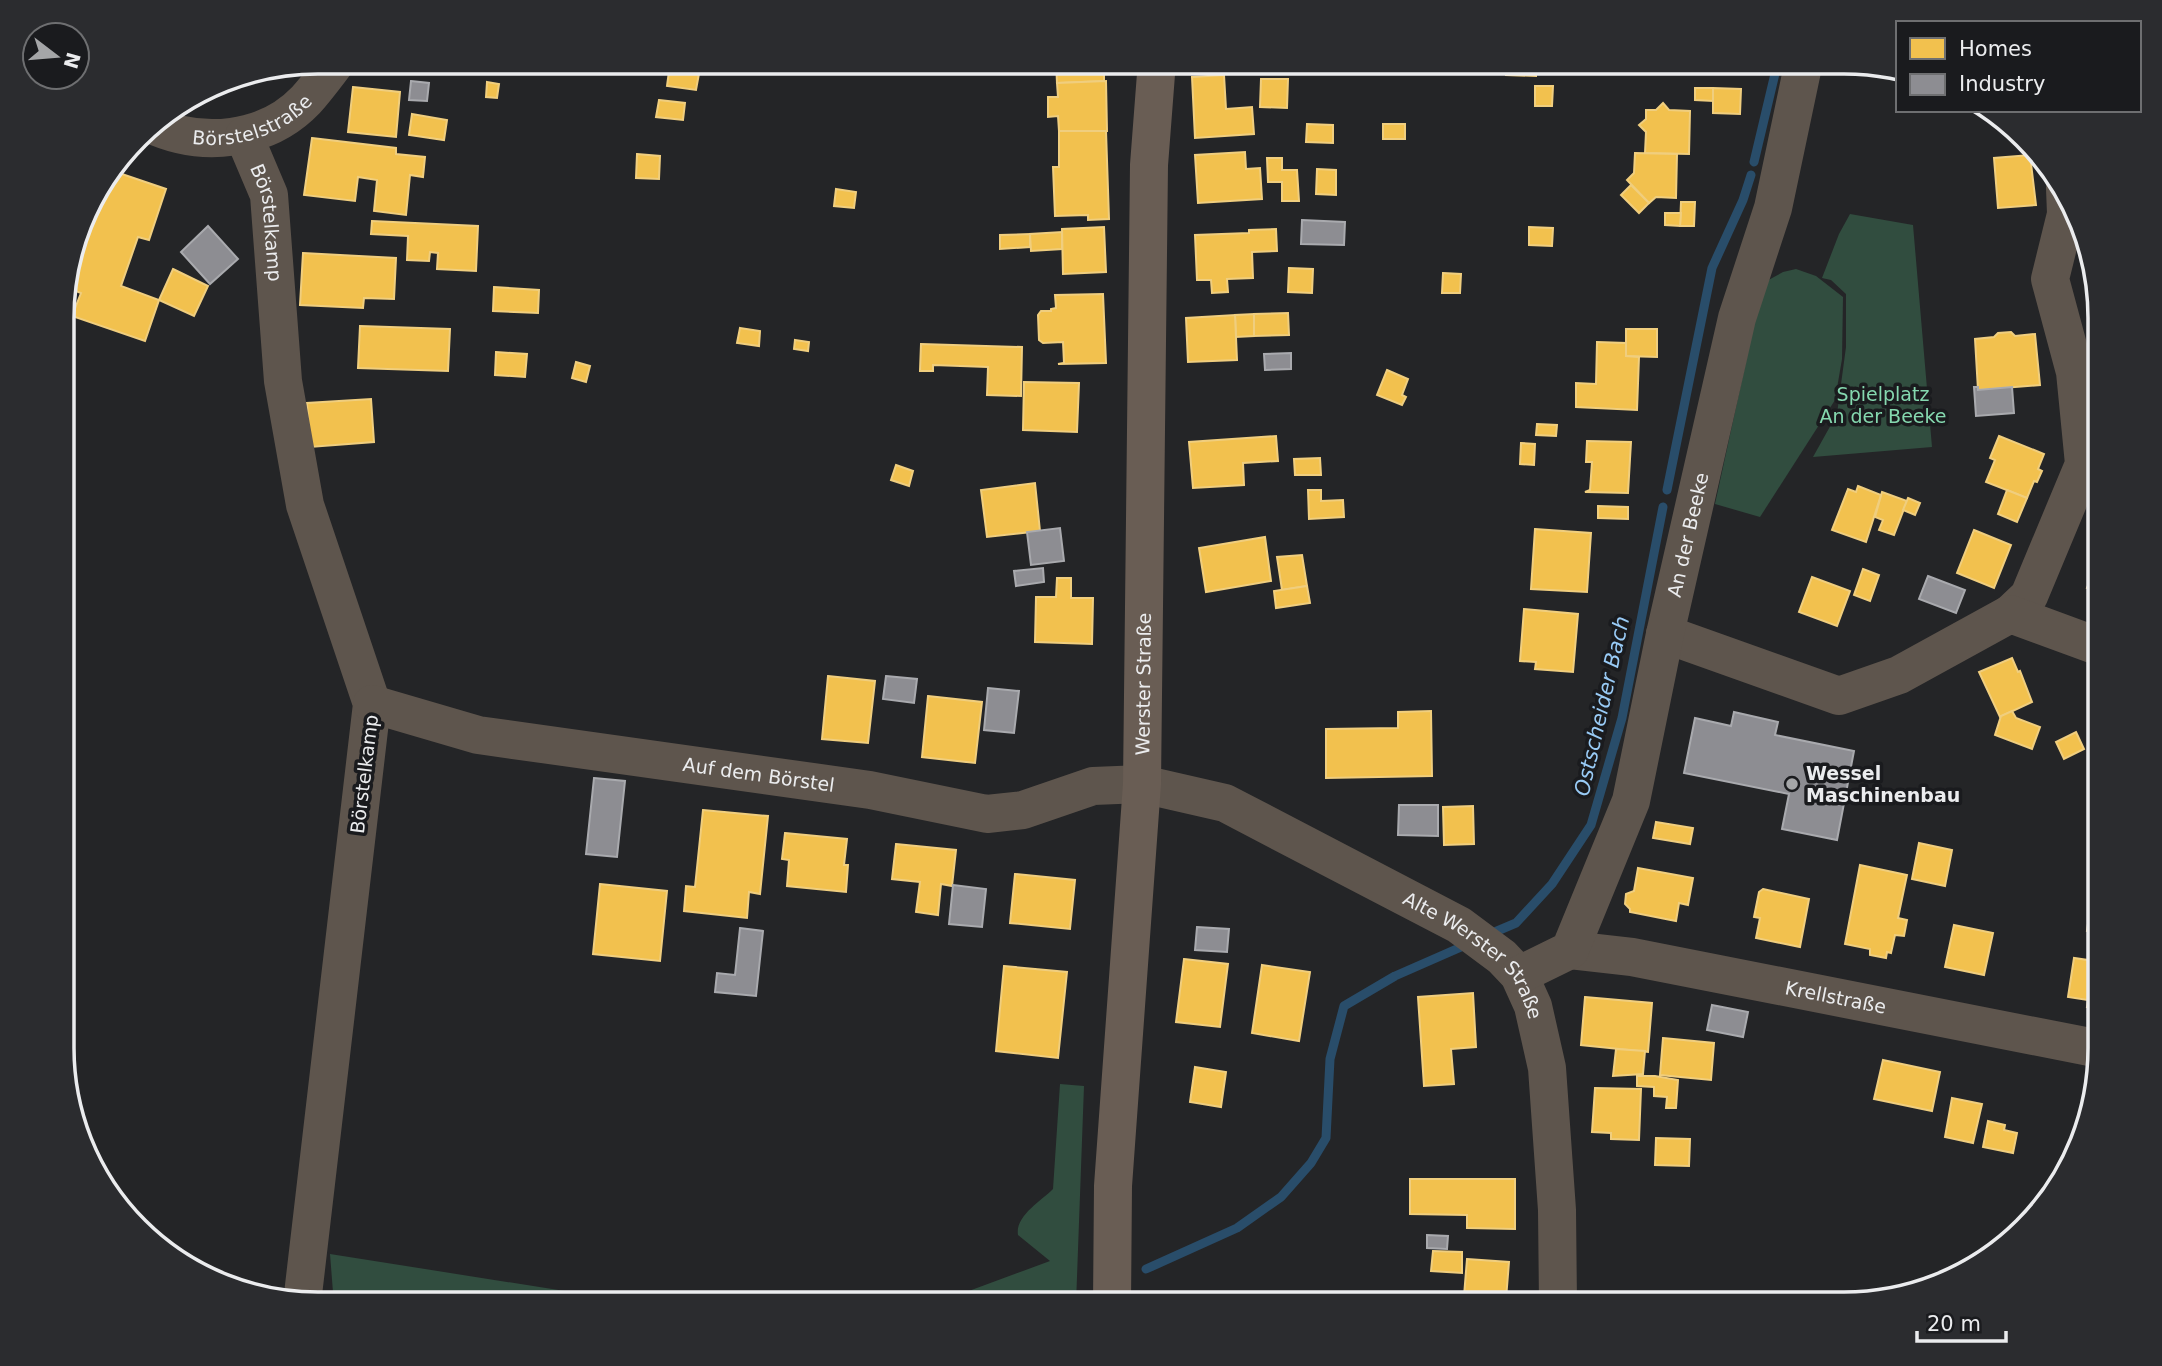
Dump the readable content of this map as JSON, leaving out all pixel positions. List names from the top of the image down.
{
  "streets": {
    "main road": ["Werster Straße"],
    "street": [
      "Börstelstraße",
      "Börstelkamp",
      "An der Beeke",
      "Auf dem Börstel",
      "Alte Werster Straße",
      "Krellstraße"
    ]
  },
  "crossings": [
    ["Börstelstraße", "Börstelkamp"],
    ["Börstelkamp", "Auf dem Börstel"],
    ["An der Beeke", "Krellstraße"],
    ["Werster Straße", "Auf dem Börstel"],
    ["Werster Straße", "Alte Werster Straße"],
    ["Auf dem Börstel", "Alte Werster Straße"]
  ],
  "water": ["Ostscheider Bach"],
  "parks": ["Spielplatz An der Beeke"],
  "places": ["Wessel Maschinenbau"],
  "legend": ["Homes", "Industry"],
  "scale_bar": "20 m",
  "north": "right"
}
